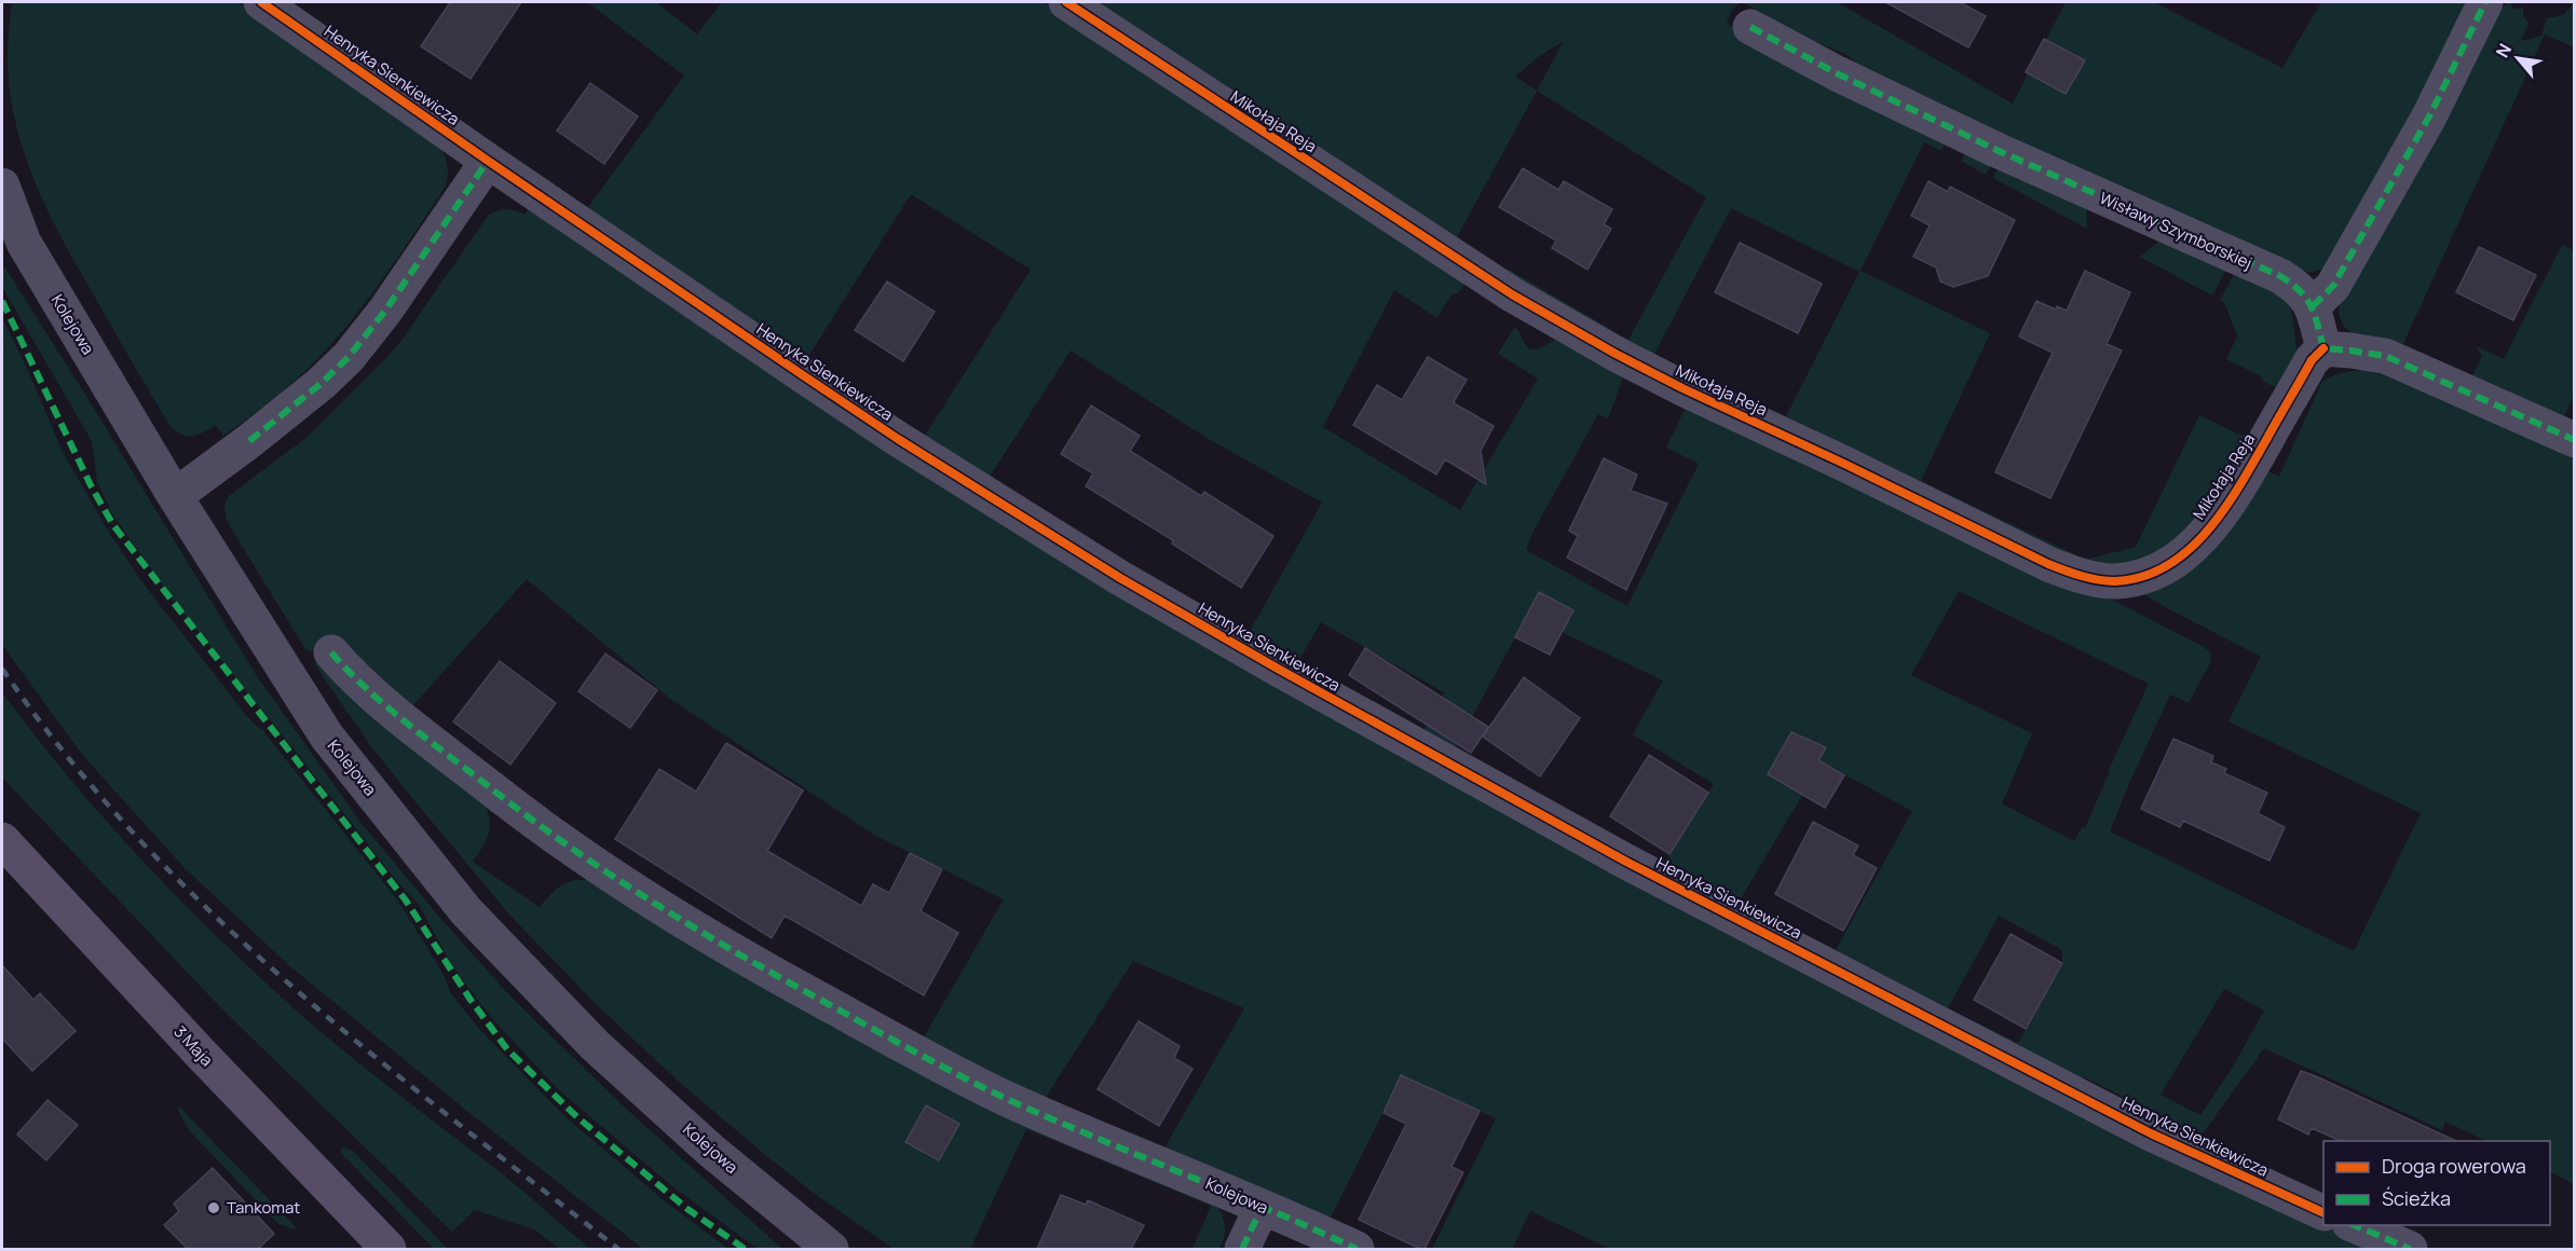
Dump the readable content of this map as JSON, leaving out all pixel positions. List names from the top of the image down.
{
  "streets": {
    "main road": ["3 Maja"],
    "street": [
      "Henryka Sienkiewicza",
      "Mikołaja Reja",
      "Wisławy Szymborskiej",
      "Kolejowa"
    ]
  },
  "crossings": [
    ["Mikołaja Reja", "Wisławy Szymborskiej"]
  ],
  "places": ["Tankomat"],
  "legend": ["Droga rowerowa", "Ścieżka"],
  "north": "top left"
}
